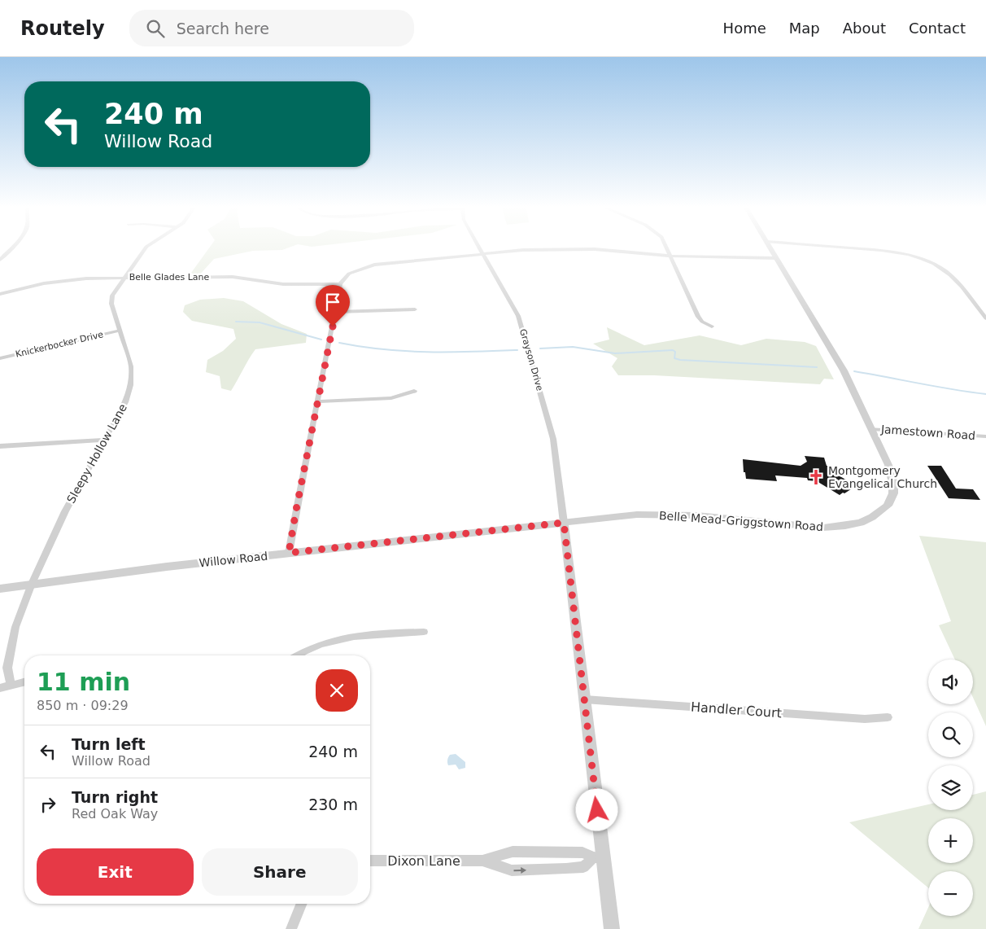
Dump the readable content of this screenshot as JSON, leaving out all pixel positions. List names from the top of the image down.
{
  "streets": {
    "street": [
      "Belle Glades Lane",
      "Knickerbocker Drive",
      "Grayson Drive",
      "Jamestown Road",
      "Sleepy Hollow Lane",
      "Belle Mead-Griggstown Road",
      "Willow Road",
      "Handler Court",
      "Dixon Lane"
    ]
  },
  "crossings": [
    ["Belle Glades Lane", "Sleepy Hollow Lane"],
    ["Knickerbocker Drive", "Sleepy Hollow Lane"],
    ["Grayson Drive", "Belle Mead-Griggstown Road"],
    ["Grayson Drive", "Willow Road"],
    ["Jamestown Road", "Belle Mead-Griggstown Road"],
    ["Sleepy Hollow Lane", "Willow Road"],
    ["Belle Mead-Griggstown Road", "Willow Road"]
  ],
  "places": {
    "church": ["Montgomery Evangelical Church"]
  },
  "page": {
    "header": "Routely",
    "search": "Search here",
    "nav": [
      "Home",
      "Map",
      "About",
      "Contact"
    ],
    "turn": ["240 m", "Willow Road"],
    "heading": ["11 min", "850 m · 09:29"],
    "map_buttons": ["+", "−"],
    "list": [
      {
        "name": "Turn left",
        "note": "Willow Road",
        "value": "240 m"
      },
      {
        "name": "Turn right",
        "note": "Red Oak Way",
        "value": "230 m"
      }
    ],
    "buttons": ["Exit", "Share"]
  }
}
